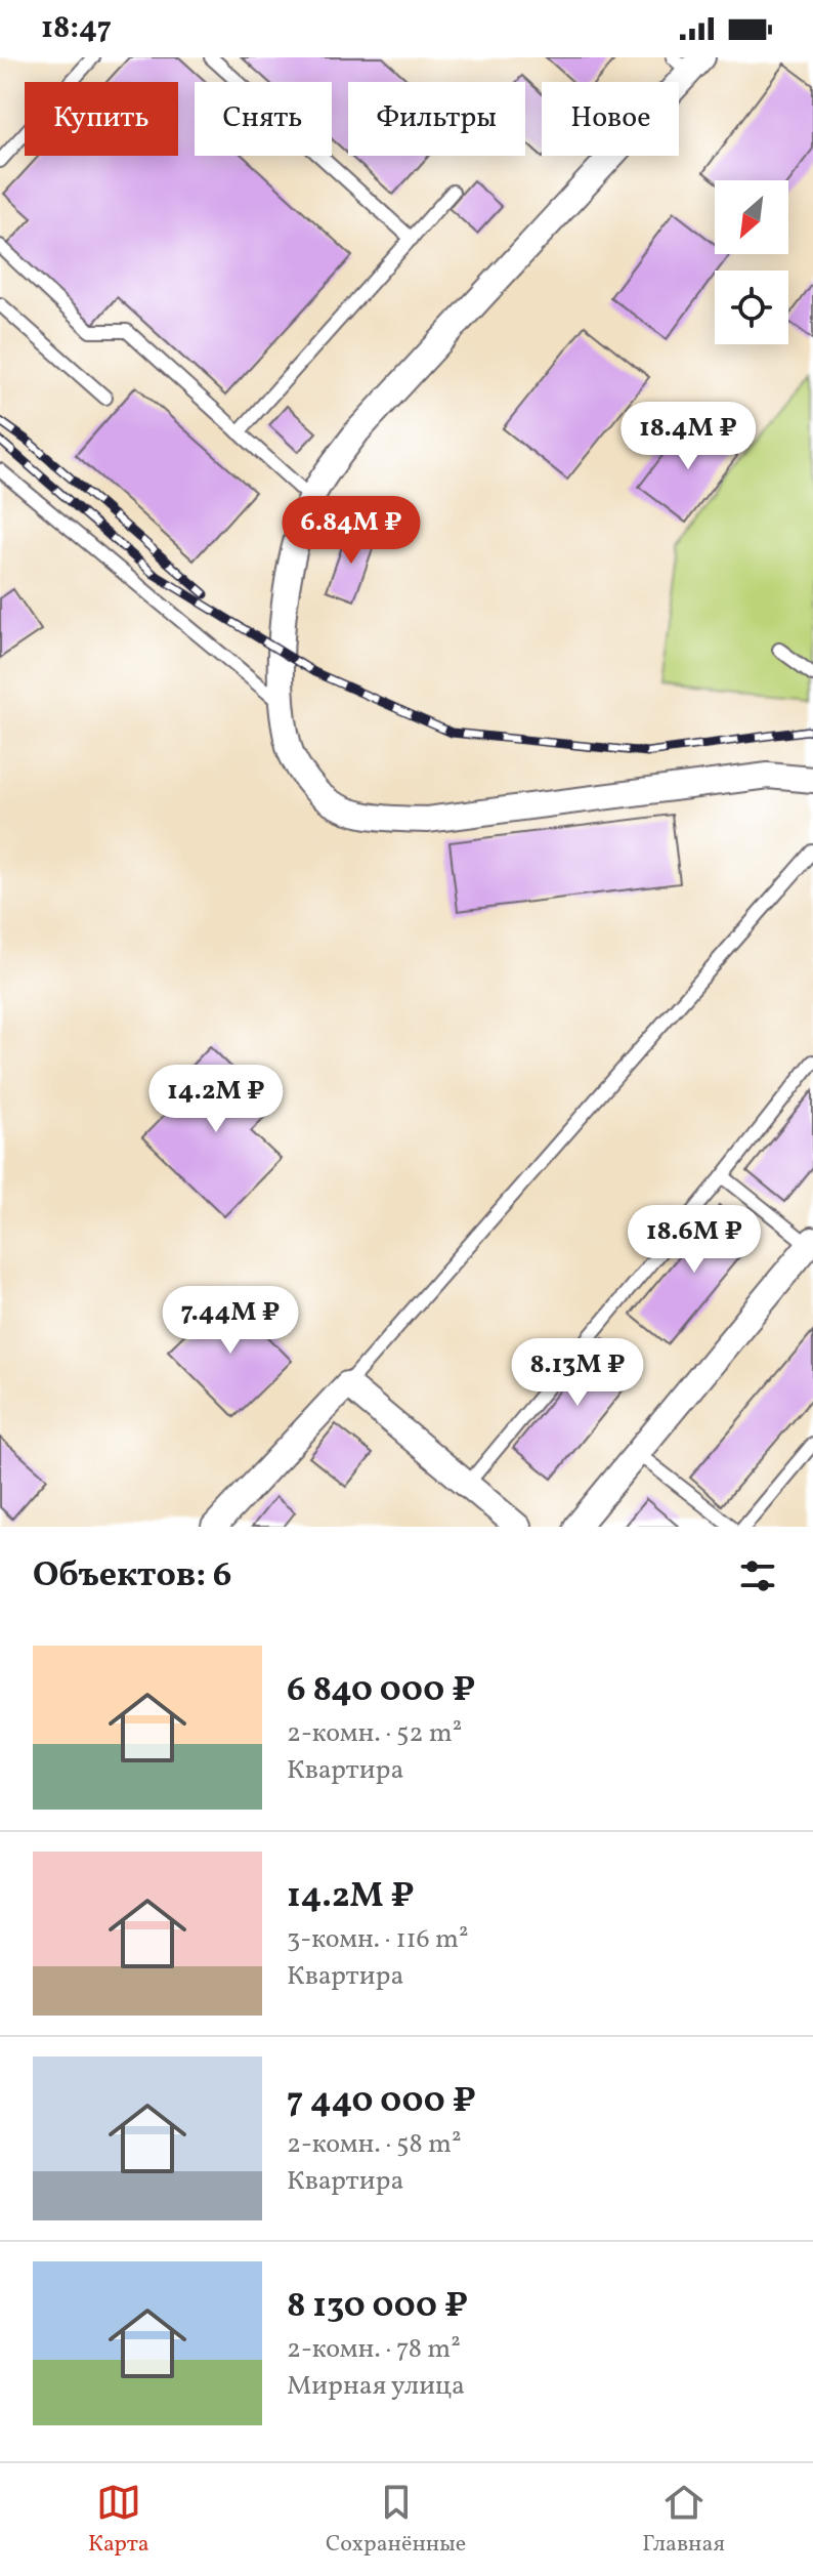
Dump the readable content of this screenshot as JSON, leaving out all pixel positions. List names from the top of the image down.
{
  "north": "bottom left",
  "page": {
    "status": "18:47",
    "chip": [
      "Купить",
      "Снять",
      "Фильтры",
      "Новое"
    ],
    "price": [
      "18.4M ₽",
      "6.84M ₽",
      "14.2M ₽",
      "18.6M ₽",
      "7.44M ₽",
      "8.13M ₽"
    ],
    "heading": "Объектов: 6",
    "list": [
      {
        "name": "6 840 000 ₽",
        "note": "2-комн. · 52 m² · Квартира"
      },
      {
        "name": "14.2M ₽",
        "note": "3-комн. · 116 m² · Квартира"
      },
      {
        "name": "7 440 000 ₽",
        "note": "2-комн. · 58 m² · Квартира"
      },
      {
        "name": "8 130 000 ₽",
        "note": "2-комн. · 78 m² · Мирная улица"
      }
    ],
    "tabs": ["Карта", "Сохранённые", "Главная"]
  }
}
